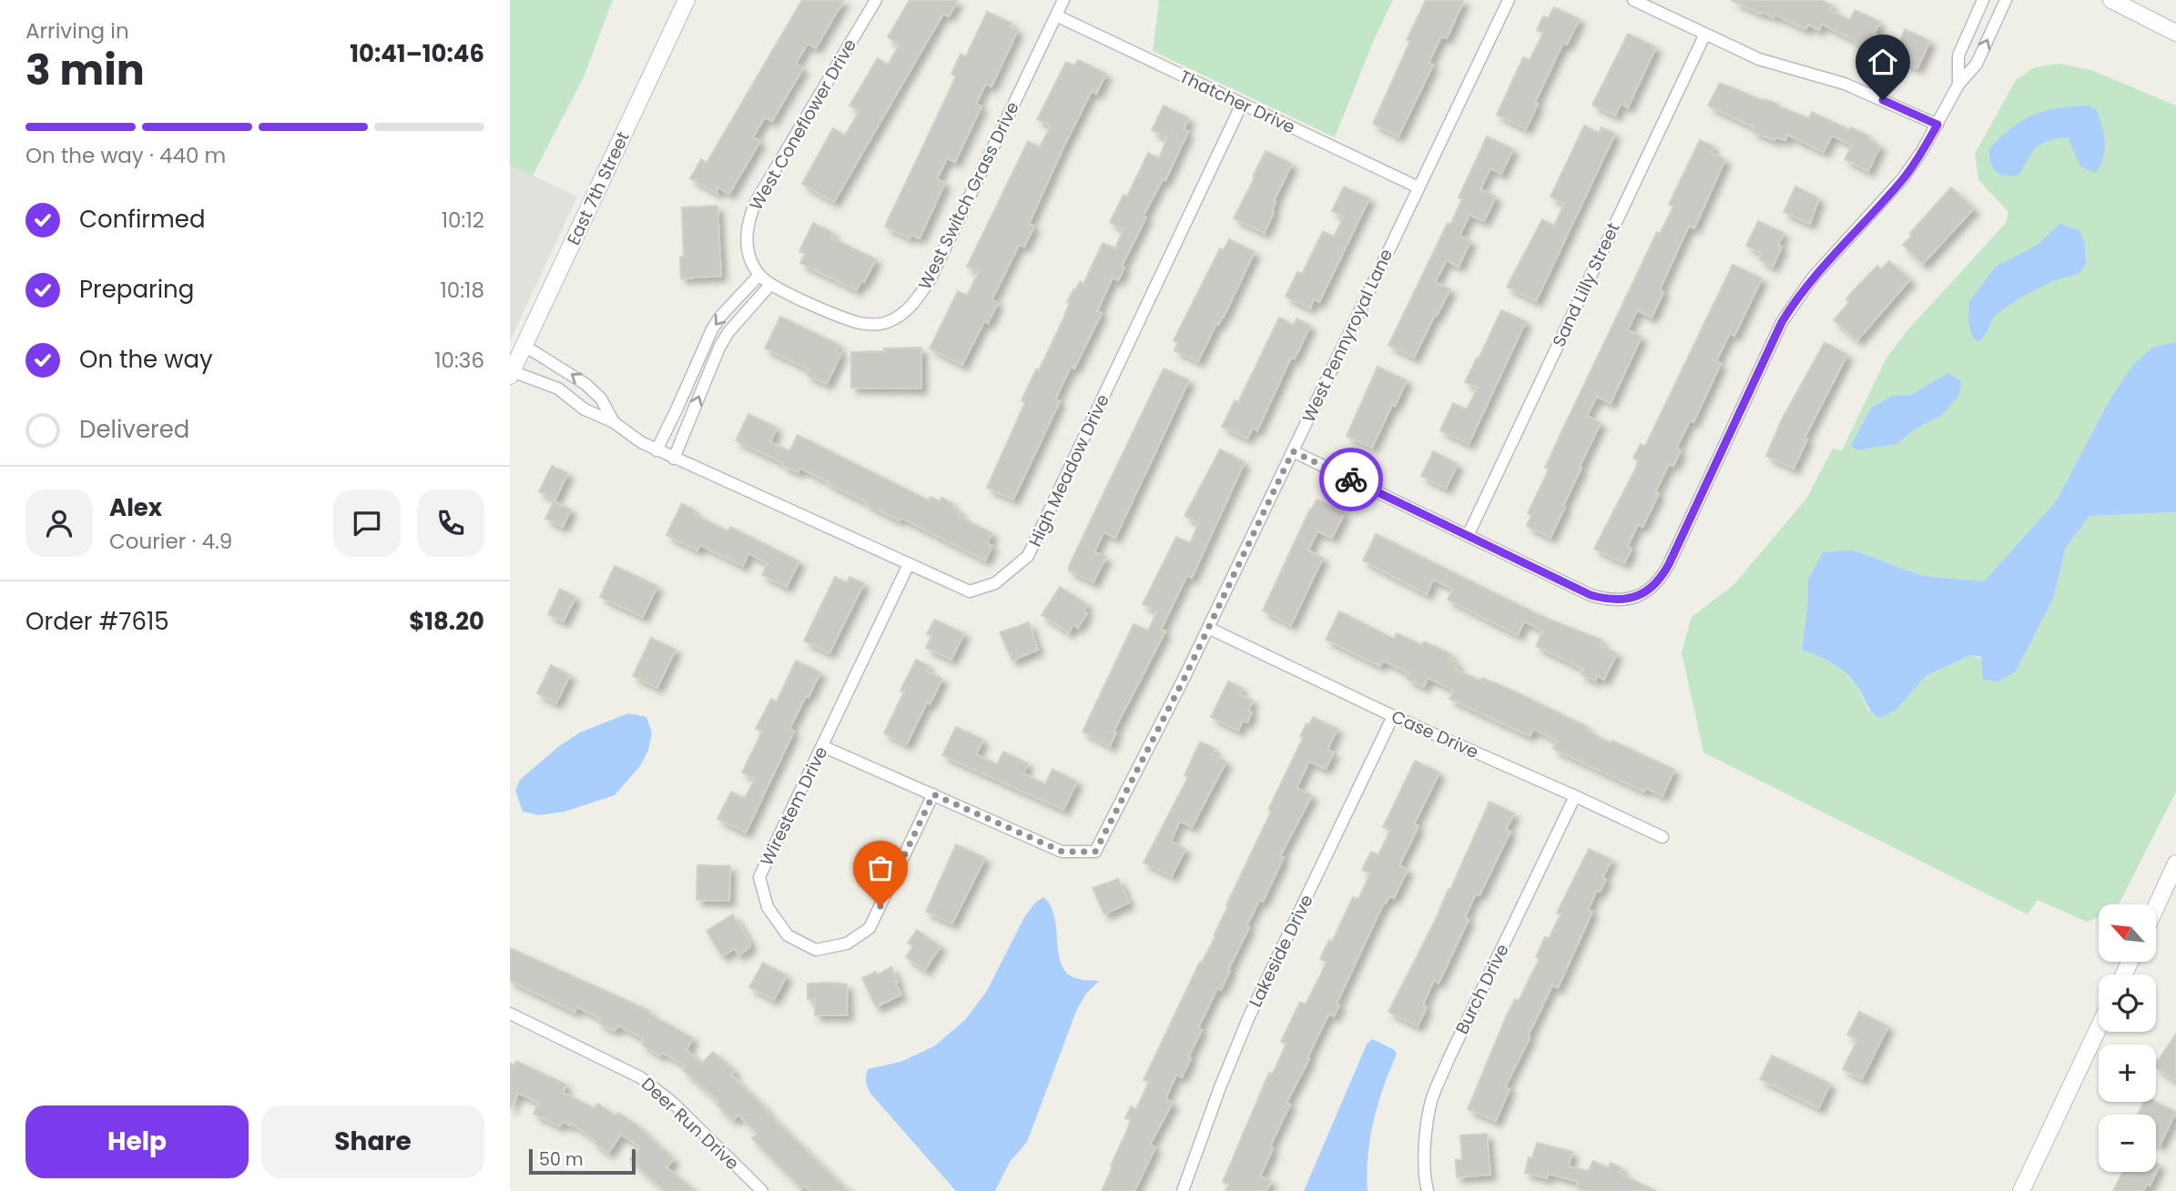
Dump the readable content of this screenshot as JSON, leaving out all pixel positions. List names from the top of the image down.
{
  "streets": {
    "street": [
      "Thatcher Drive",
      "West Coneflower Drive",
      "East 7th Street",
      "West Switch Grass Drive",
      "Sand Lilly Street",
      "West Pennyroyal Lane",
      "High Meadow Drive",
      "Case Drive",
      "Wirestem Drive",
      "Lakeside Drive",
      "Burch Drive",
      "Deer Run Drive"
    ]
  },
  "crossings": [
    ["Thatcher Drive", "West Switch Grass Drive"],
    ["Thatcher Drive", "West Pennyroyal Lane"],
    ["Thatcher Drive", "High Meadow Drive"],
    ["West Coneflower Drive", "West Switch Grass Drive"],
    ["East 7th Street", "High Meadow Drive"],
    ["West Pennyroyal Lane", "Case Drive"],
    ["West Pennyroyal Lane", "Wirestem Drive"],
    ["High Meadow Drive", "Wirestem Drive"],
    ["Case Drive", "Lakeside Drive"],
    ["Case Drive", "Burch Drive"]
  ],
  "scale_bar": "50 m",
  "north": "top left",
  "page": {
    "heading": ["3 min", "Arriving in", "10:41–10:46"],
    "panel": [
      "Alex",
      "Courier · 4.9",
      "Order #7615",
      "$18.20"
    ],
    "bar": "On the way · 440 m",
    "list": [
      ["Confirmed", "10:12"],
      ["Preparing", "10:18"],
      ["On the way", "10:36"],
      "Delivered"
    ],
    "map_buttons": ["+", "−"],
    "buttons": ["Help", "Share"],
    "scale": "50 m"
  }
}
